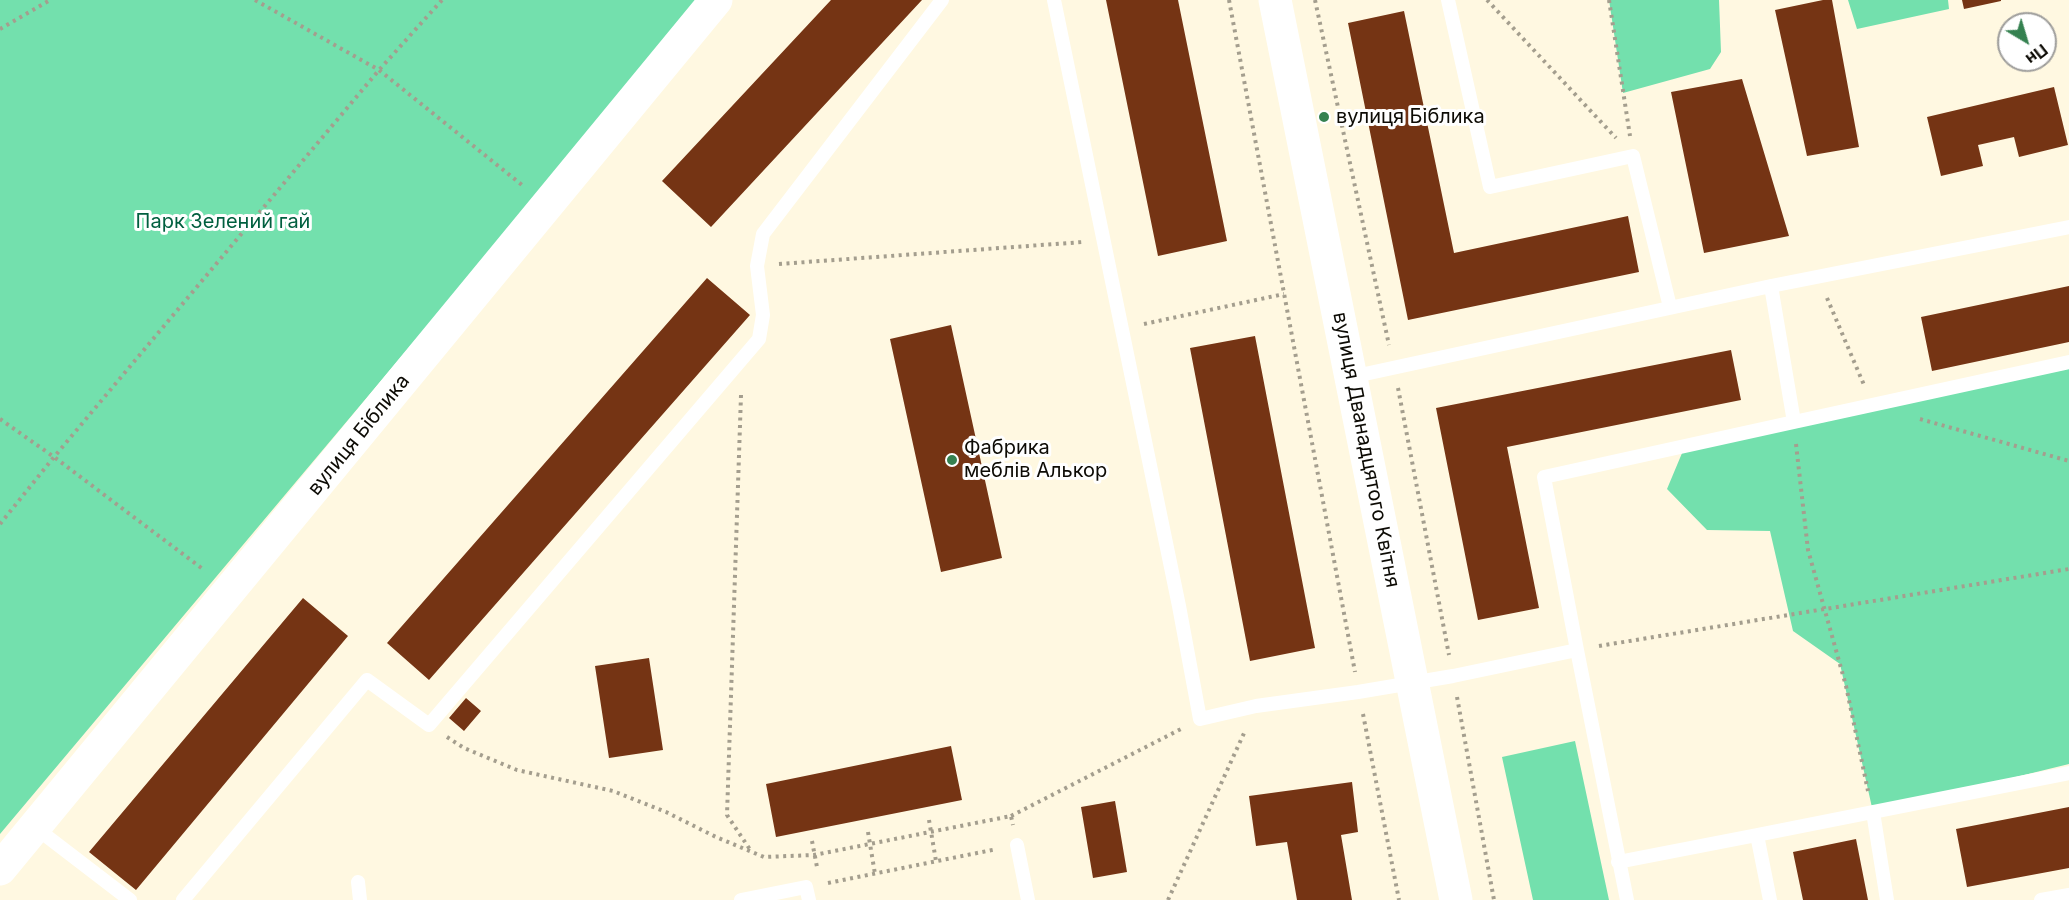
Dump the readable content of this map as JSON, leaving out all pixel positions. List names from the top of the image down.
{
  "streets": {
    "street": ["вулиця Біблика", "вулиця Дванадцятого Квітня"]
  },
  "parks": ["Парк Зелений гай"],
  "places": ["вулиця Біблика", "Фабрика меблів Алькор"],
  "north": "bottom right"
}
